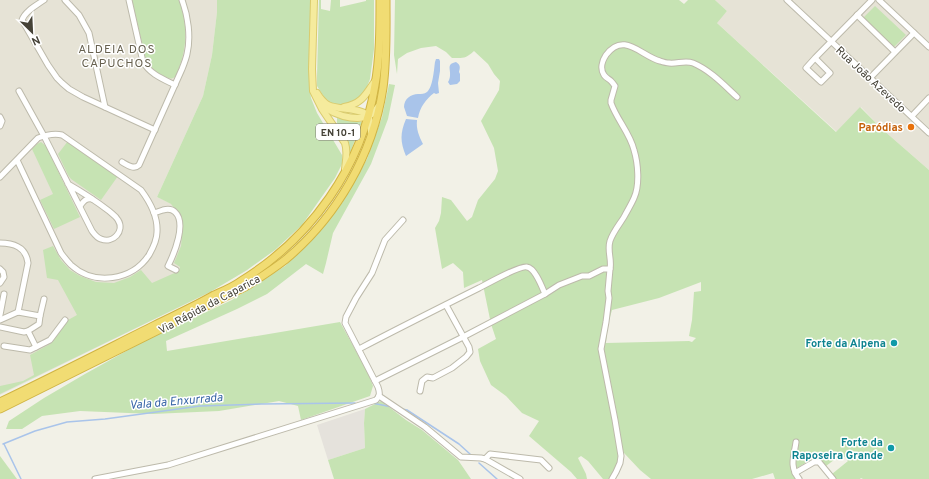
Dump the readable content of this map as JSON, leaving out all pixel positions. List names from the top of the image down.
{
  "streets": {
    "highway": ["Via Rápida da Caparica"],
    "main road": ["EN 10-1"],
    "street": ["Rua João Azevedo"]
  },
  "crossings": [
    ["EN 10-1", "Via Rápida da Caparica"]
  ],
  "districts": ["ALDEIA DOS CAPUCHOS"],
  "water": ["Vala da Enxurrada"],
  "places": ["Paródias", "Forte da Alpena", "Forte da Raposeira Grande"],
  "north": "bottom right"
}
